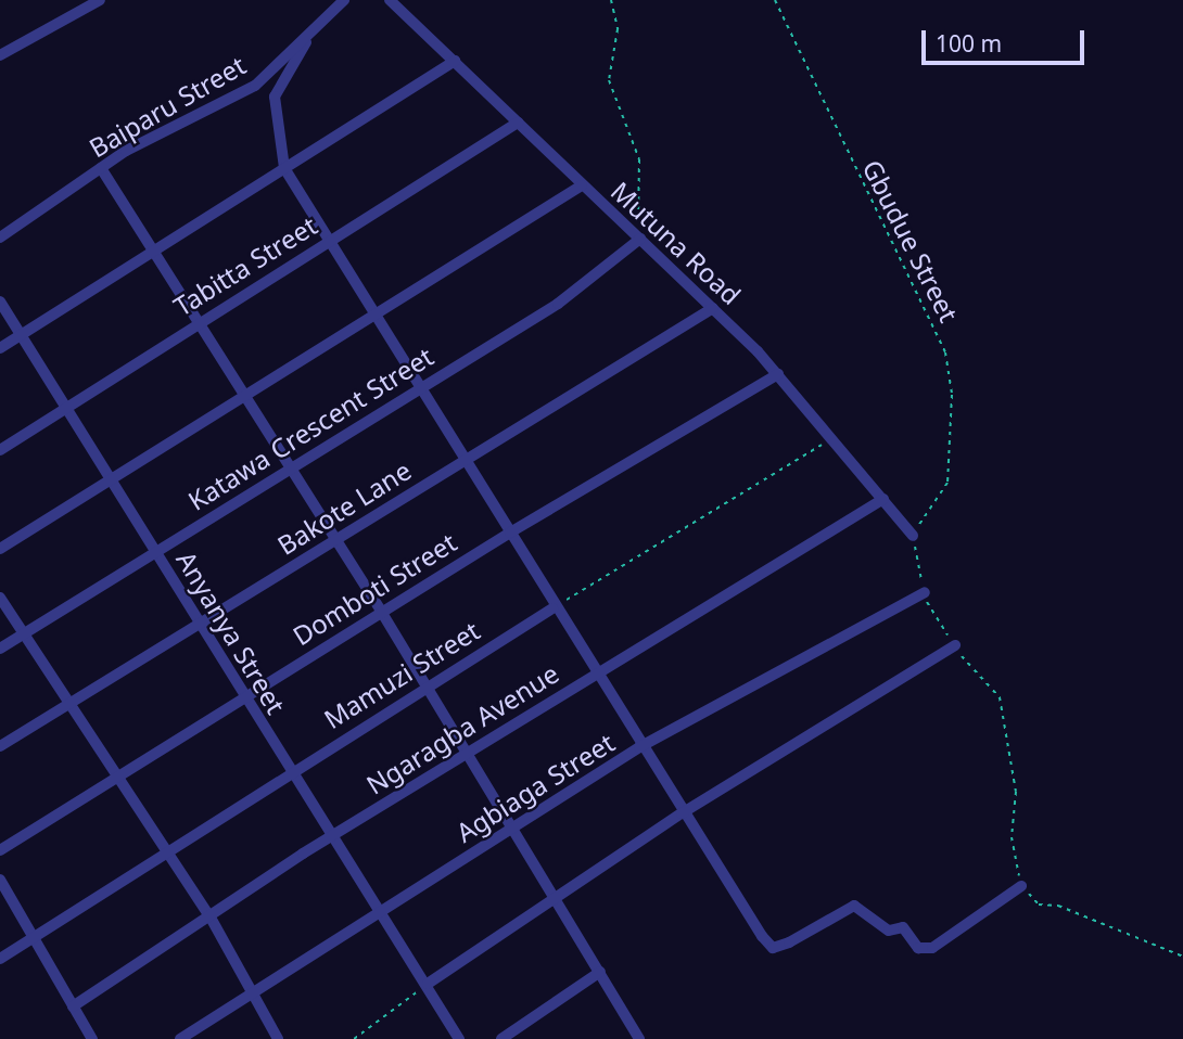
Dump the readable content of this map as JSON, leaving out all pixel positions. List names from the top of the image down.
{
  "streets": {
    "street": [
      "Baiparu Street",
      "Mutuna Road",
      "Tabitta Street",
      "Katawa Crescent Street",
      "Bakote Lane",
      "Domboti Street",
      "Anyanya Street",
      "Mamuzi Street",
      "Ngaragba Avenue",
      "Agbiaga Street"
    ],
    "path": ["Gbudue Street"]
  },
  "crossings": [
    ["Gbudue Street", "Mutuna Road"],
    ["Mutuna Road", "Tabitta Street"],
    ["Mutuna Road", "Katawa Crescent Street"],
    ["Mutuna Road", "Bakote Lane"],
    ["Mutuna Road", "Domboti Street"],
    ["Mutuna Road", "Ngaragba Avenue"],
    ["Tabitta Street", "Anyanya Street"],
    ["Katawa Crescent Street", "Anyanya Street"],
    ["Bakote Lane", "Anyanya Street"],
    ["Domboti Street", "Anyanya Street"],
    ["Anyanya Street", "Mamuzi Street"],
    ["Anyanya Street", "Ngaragba Avenue"],
    ["Anyanya Street", "Agbiaga Street"]
  ],
  "scale_bar": "100 m"
}
